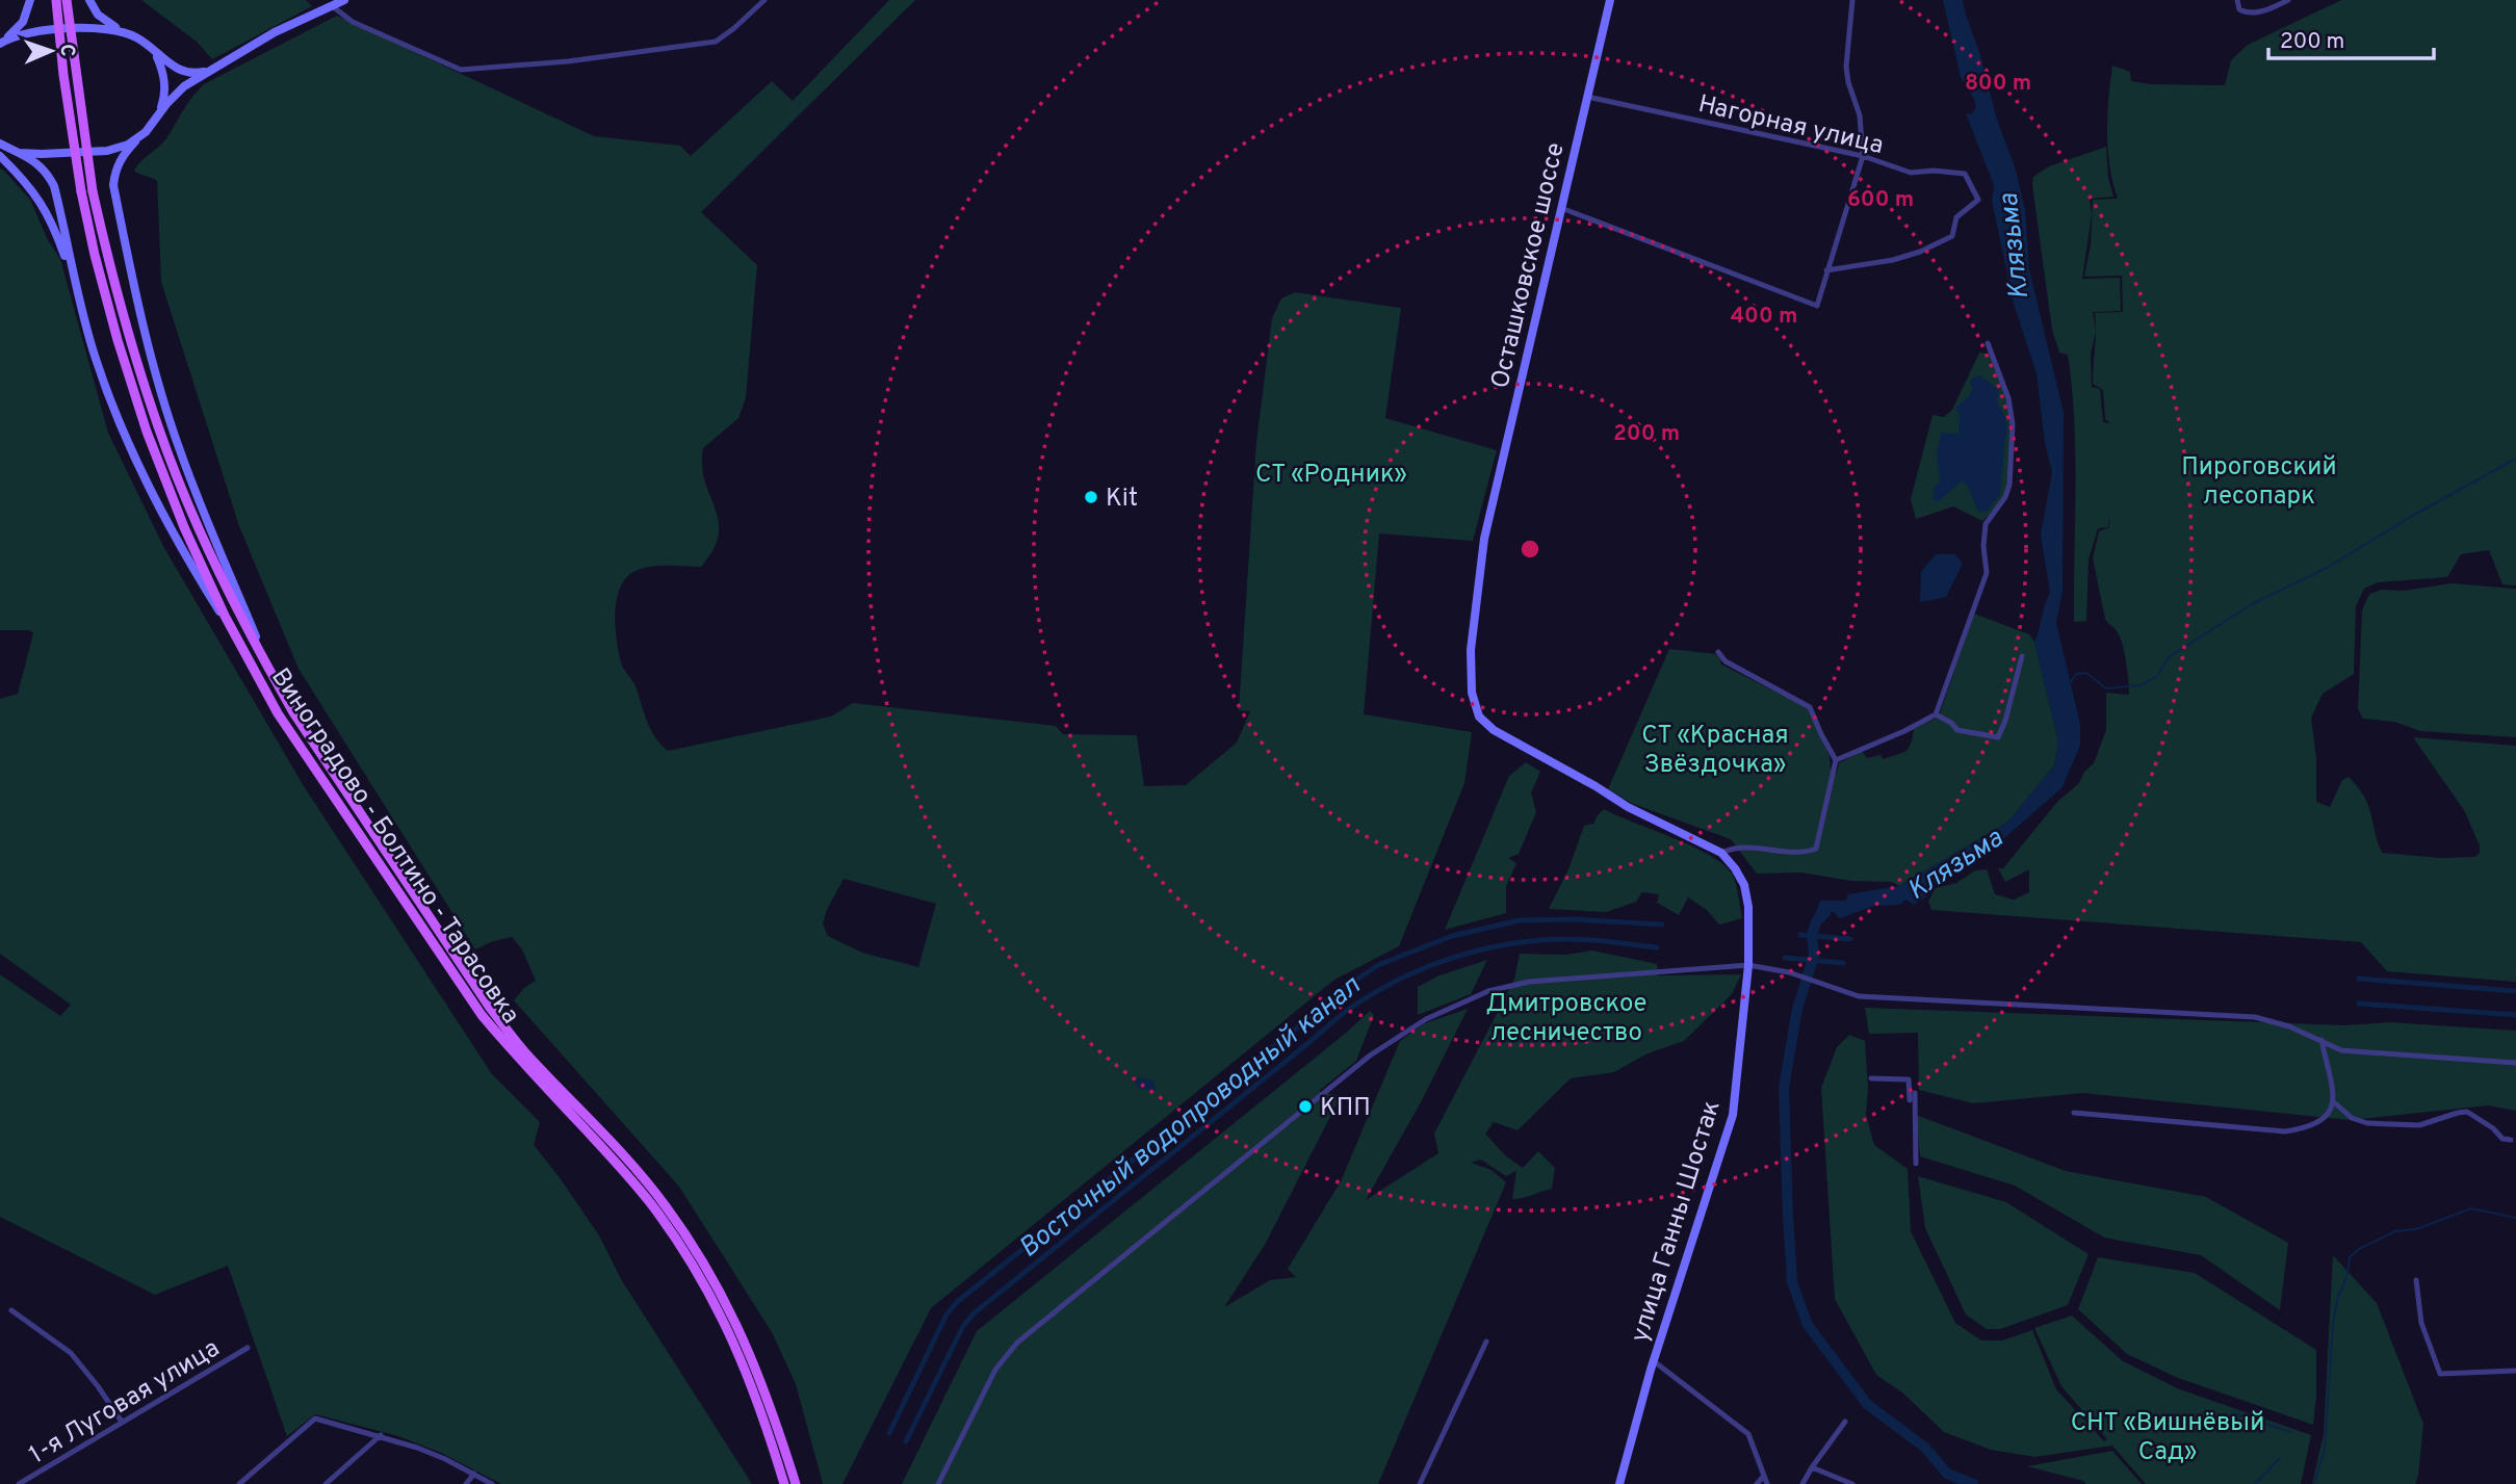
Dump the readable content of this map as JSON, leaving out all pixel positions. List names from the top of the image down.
{
  "streets": {
    "main road": ["Осташковское шоссе", "Виноградово - Болтино - Тарасовка", "улица Ганны Шостак"],
    "street": ["Нагорная улица", "1-я Луговая улица"]
  },
  "crossings": [
    ["Нагорная улица", "Осташковское шоссе"],
    ["Осташковское шоссе", "улица Ганны Шостак"]
  ],
  "water": ["Клязьма", "Восточный водопроводный канал"],
  "parks": [
    "Пироговский лесопарк",
    "СТ «Родник»",
    "СТ «Красная Звёздочка»",
    "Дмитровское лесничество",
    "СНТ «Вишнёвый Сад»"
  ],
  "places": ["Kit", "КПП"],
  "scale_bar": "200 m",
  "north": "right",
  "rings": [
    "800 m",
    "600 m",
    "400 m",
    "200 m"
  ]
}
